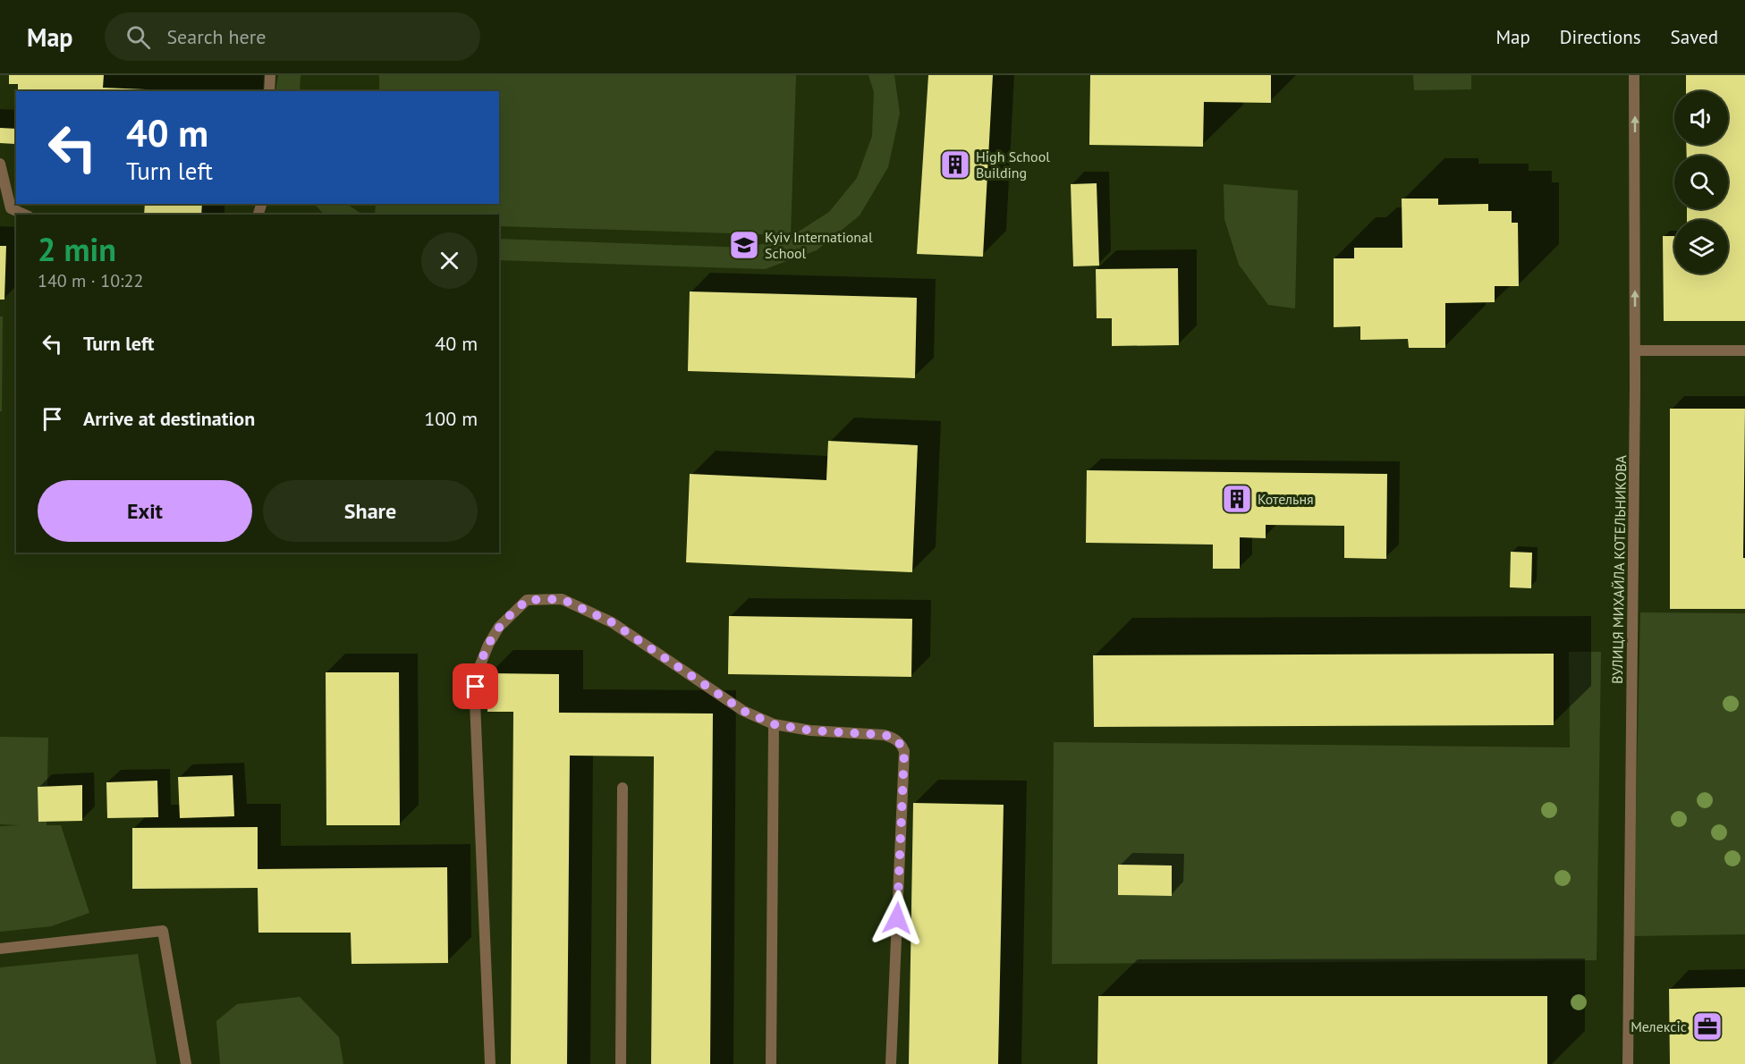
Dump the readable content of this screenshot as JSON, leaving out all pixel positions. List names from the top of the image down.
{
  "streets": {
    "street": ["ВУЛИЦЯ МИХАЙЛА КОТЕЛЬНИКОВА"]
  },
  "places": {
    "building": ["High School Building", "Котельня"],
    "school or university": ["Kyiv International School"],
    "office": ["Мелексіc"]
  },
  "page": {
    "header": "Map",
    "search": "Search here",
    "nav": ["Map", "Directions", "Saved"],
    "turn": ["40 m", "Turn left"],
    "heading": ["2 min", "140 m · 10:22"],
    "list": [
      {
        "name": "Turn left",
        "value": "40 m"
      },
      {
        "name": "Arrive at destination",
        "value": "100 m"
      }
    ],
    "buttons": ["Exit", "Share"]
  }
}
